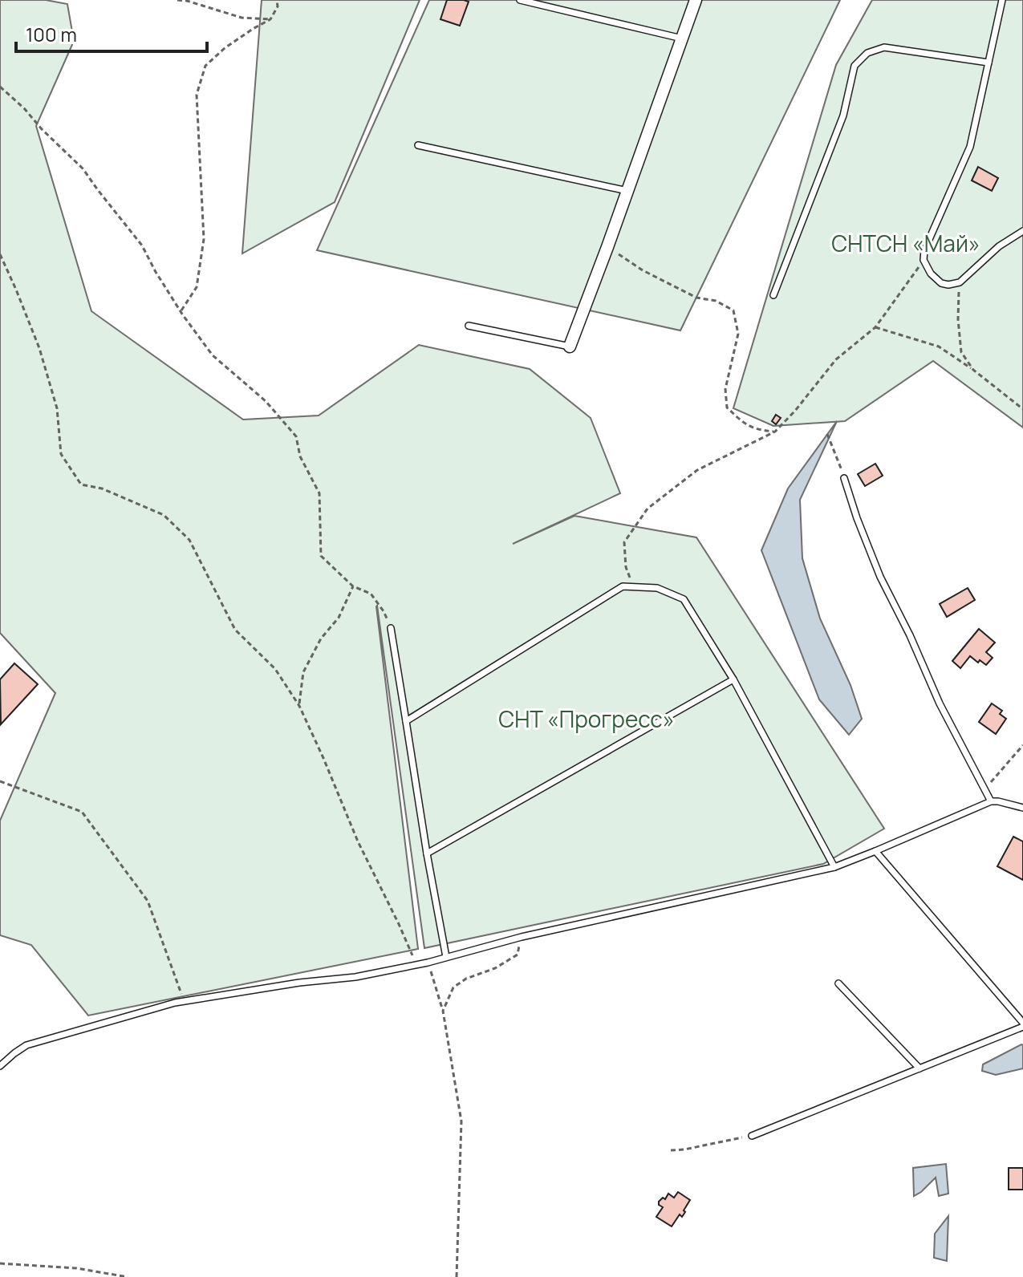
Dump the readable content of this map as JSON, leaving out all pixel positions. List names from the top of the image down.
{
  "parks": ["СНТСН «Май»", "СНТ «Прогресс»"],
  "scale_bar": "100 m"
}
